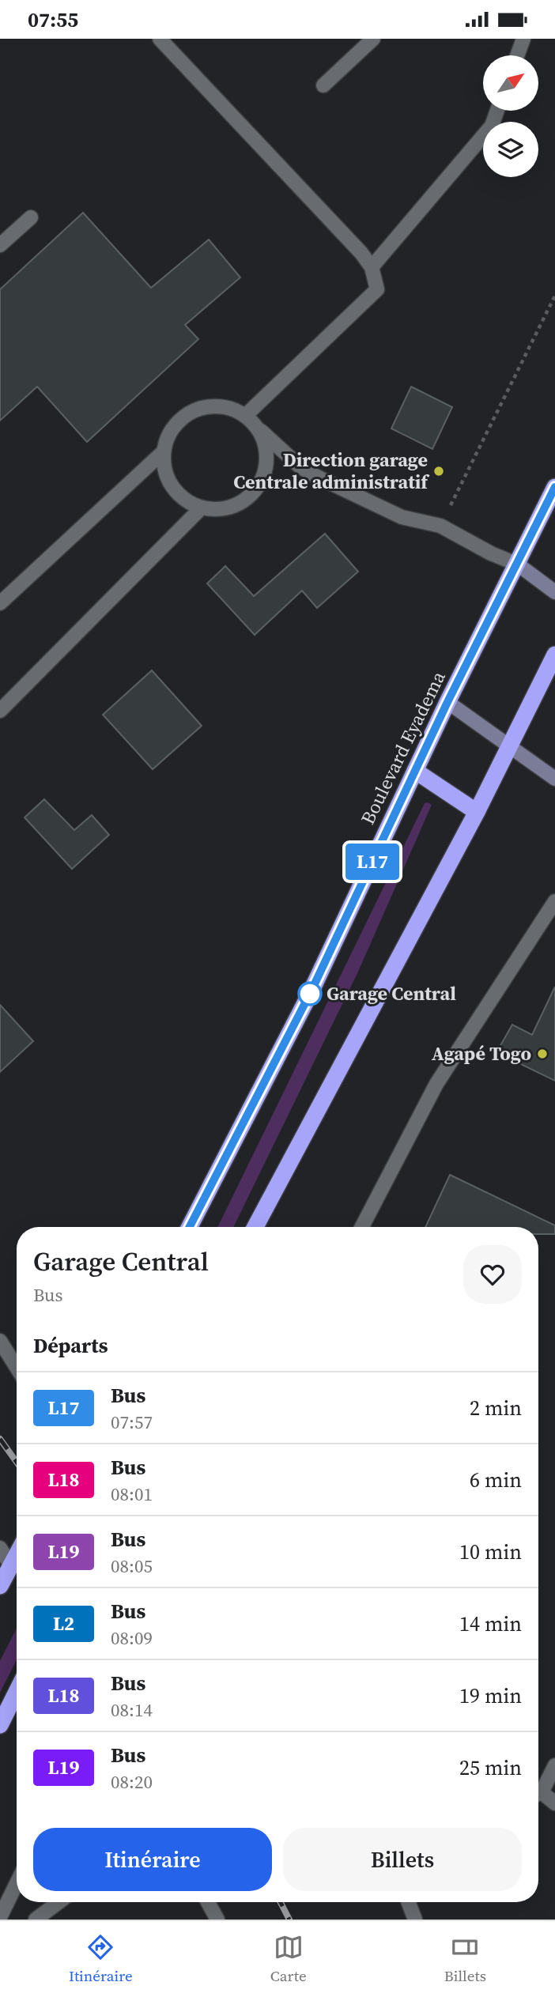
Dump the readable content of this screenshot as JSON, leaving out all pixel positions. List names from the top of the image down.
{
  "streets": {
    "highway": ["Boulevard Eyadema"]
  },
  "places": ["Direction garage Centrale administratif", "Garage Central", "Agapé Togo"],
  "lines": ["bus line L17"],
  "north": "top right",
  "page": {
    "status": "07:55",
    "on_map": "L17",
    "heading": [
      ["Garage Central", "Bus"],
      "Départs"
    ],
    "list": [
      {
        "mark": "L17",
        "name": "Bus",
        "note": "07:57",
        "value": "2 min"
      },
      {
        "mark": "L18",
        "name": "Bus",
        "note": "08:01",
        "value": "6 min"
      },
      {
        "mark": "L19",
        "name": "Bus",
        "note": "08:05",
        "value": "10 min"
      },
      {
        "mark": "L2",
        "name": "Bus",
        "note": "08:09",
        "value": "14 min"
      },
      {
        "mark": "L18",
        "name": "Bus",
        "note": "08:14",
        "value": "19 min"
      },
      {
        "mark": "L19",
        "name": "Bus",
        "note": "08:20",
        "value": "25 min"
      }
    ],
    "buttons": ["Itinéraire", "Billets"],
    "tabs": ["Itinéraire", "Carte", "Billets"]
  }
}
